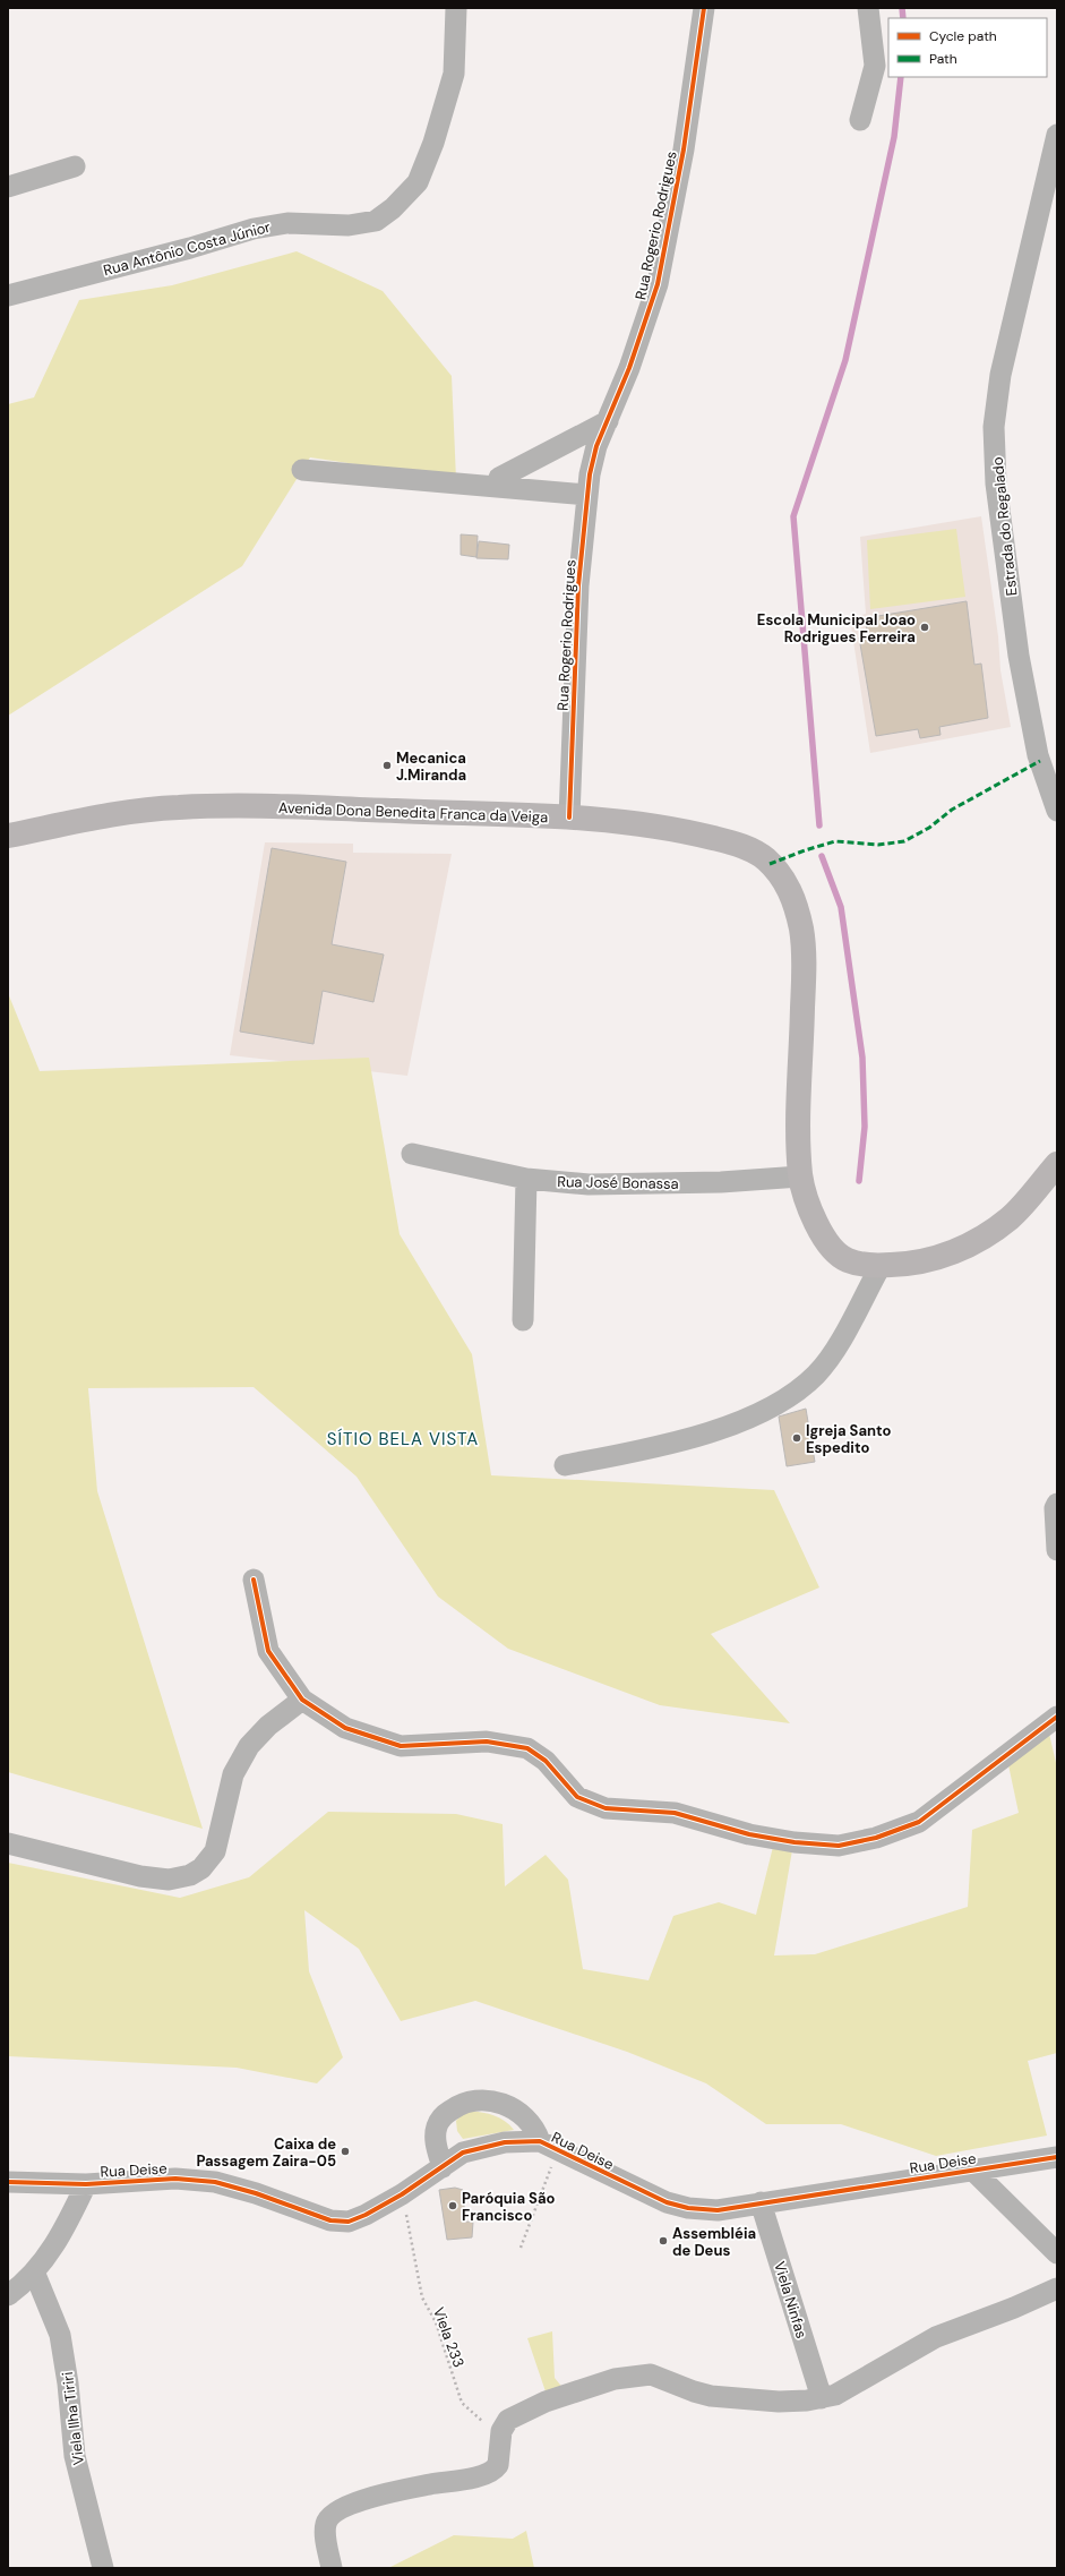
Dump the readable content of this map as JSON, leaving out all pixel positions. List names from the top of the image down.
{
  "streets": {
    "main road": ["Avenida Dona Benedita Franca da Veiga"],
    "street": [
      "Rua Rogerio Rodrigues",
      "Rua Antônio Costa Júnior",
      "Estrada do Regalado",
      "Rua José Bonassa",
      "Rua Deise",
      "Viela Ninfas",
      "Viela Ilha Tiriri"
    ],
    "path": ["Viela 233"]
  },
  "crossings": [
    ["Rua Rogerio Rodrigues", "Avenida Dona Benedita Franca da Veiga"],
    ["Avenida Dona Benedita Franca da Veiga", "Rua José Bonassa"],
    ["Rua Deise", "Viela Ninfas"],
    ["Rua Deise", "Viela 233"]
  ],
  "districts": ["SÍTIO BELA VISTA"],
  "places": [
    "Escola Municipal Joao Rodrigues Ferreira",
    "Mecanica J.Miranda",
    "Igreja Santo Espedito",
    "Caixa de Passagem Zaira-05",
    "Paróquia São Francisco",
    "Assembléia de Deus"
  ],
  "legend": ["Cycle path", "Path"]
}
